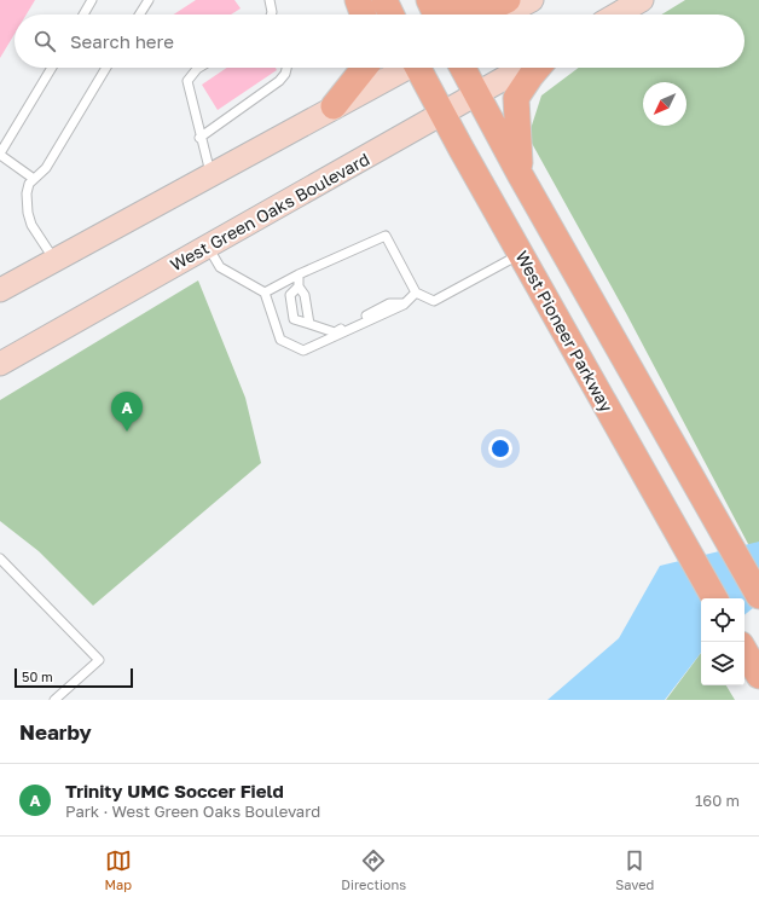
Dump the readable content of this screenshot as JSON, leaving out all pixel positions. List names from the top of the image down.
{
  "streets": {
    "main road": ["West Green Oaks Boulevard", "West Pioneer Parkway"]
  },
  "crossings": [
    ["West Green Oaks Boulevard", "West Pioneer Parkway"]
  ],
  "scale_bar": "50 m",
  "north": "bottom left",
  "page": {
    "search": "Search here",
    "pins": "A",
    "scale": "50 m",
    "heading": "Nearby",
    "list": [
      {
        "mark": "A",
        "name": "Trinity UMC Soccer Field",
        "note": "Park · West Green Oaks Boulevard",
        "value": "160 m"
      }
    ],
    "nav": ["Map", "Directions", "Saved"]
  }
}
